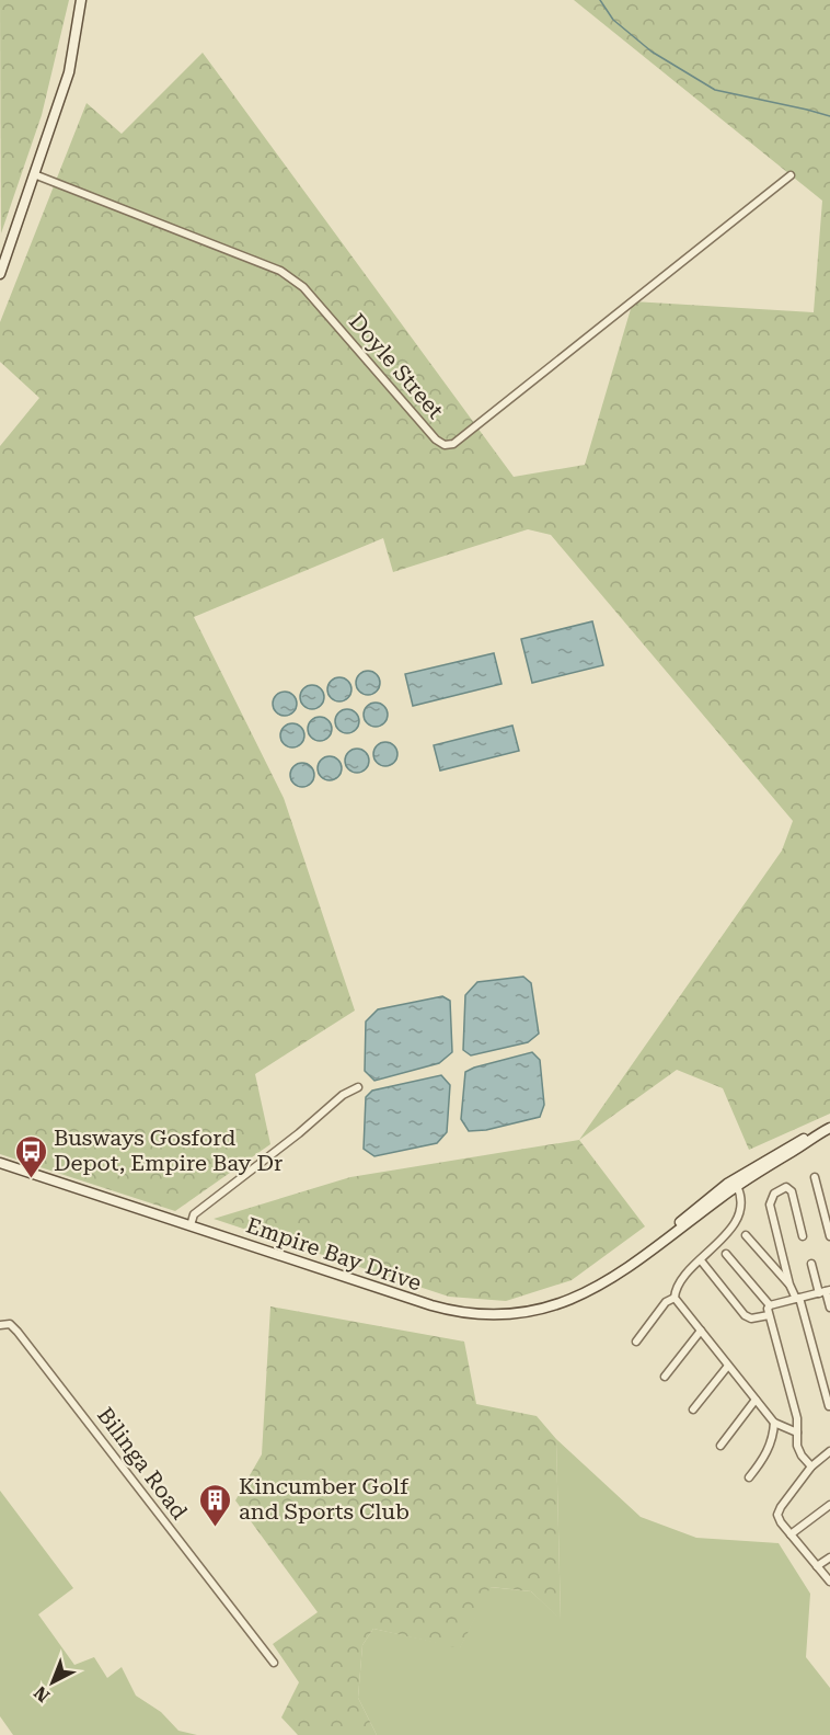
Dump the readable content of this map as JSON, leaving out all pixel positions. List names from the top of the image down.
{
  "streets": {
    "main road": ["Empire Bay Drive"],
    "street": ["Doyle Street", "Bilinga Road"]
  },
  "places": {
    "bus stop": ["Busways Gosford Depot, Empire Bay Dr"],
    "building": ["Kincumber Golf and Sports Club"]
  },
  "north": "bottom left"
}
